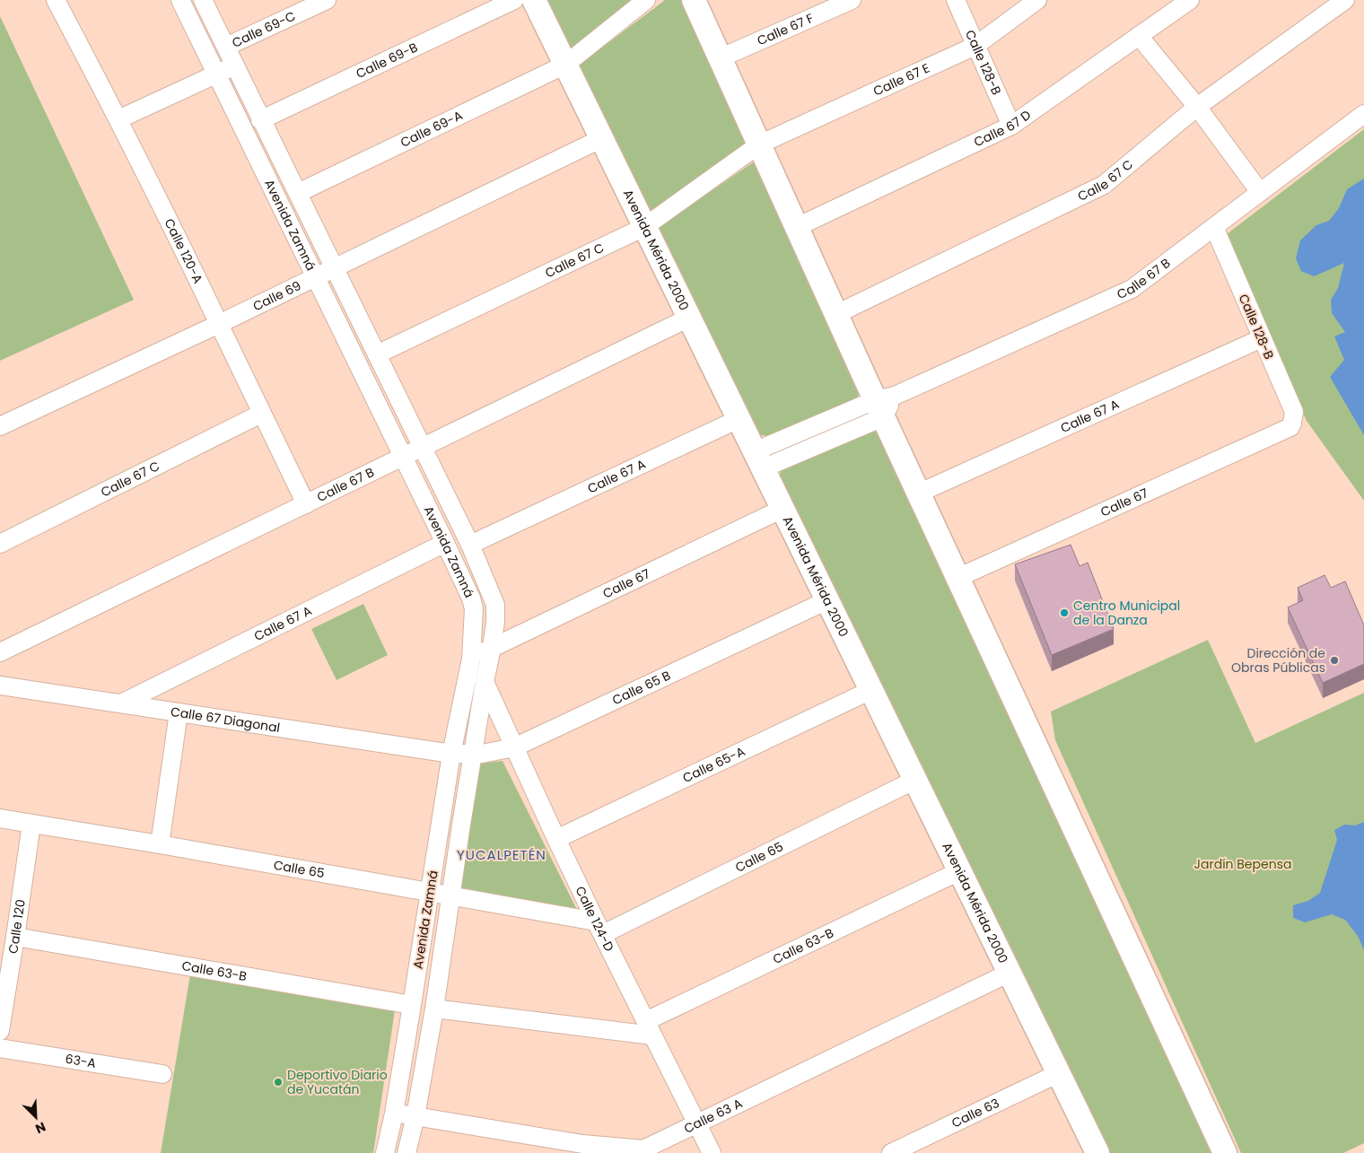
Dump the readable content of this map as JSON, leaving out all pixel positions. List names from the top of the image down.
{
  "streets": {
    "main road": ["Avenida Mérida 2000"],
    "street": [
      "Calle 67 F",
      "Calle 69-C",
      "Calle 69-B",
      "Calle 128-B",
      "Calle 67 E",
      "Calle 67 D",
      "Calle 69-A",
      "Calle 67 C",
      "Avenida Zamná",
      "Calle 120-A",
      "Calle 67 B",
      "Calle 69",
      "Calle 67 A",
      "Calle 67",
      "Calle 65 B",
      "Calle 67 Diagonal",
      "Calle 65-A",
      "Calle 65",
      "Calle 124-D",
      "Calle 120",
      "Calle 63-B",
      "63-A",
      "Calle 63",
      "Calle 63 A"
    ]
  },
  "crossings": [
    ["Calle 69-C", "Avenida Zamná"],
    ["Calle 69-B", "Avenida Zamná"],
    ["Calle 128-B", "Calle 67 E"],
    ["Calle 128-B", "Calle 67 D"],
    ["Calle 128-B", "Calle 67 B"],
    ["Calle 128-B", "Calle 67 A"],
    ["Calle 128-B", "Calle 67"],
    ["Calle 67 E", "Calle 67 C"],
    ["Calle 69-A", "Avenida Zamná"],
    ["Calle 69-A", "Avenida Mérida 2000"],
    ["Calle 67 C", "Avenida Zamná"],
    ["Calle 67 C", "Calle 120-A"],
    ["Calle 67 C", "Avenida Mérida 2000"],
    ["Avenida Zamná", "Calle 67 B"],
    ["Avenida Zamná", "Calle 69"],
    ["Avenida Zamná", "Calle 67 A"],
    ["Avenida Zamná", "Calle 67"],
    ["Avenida Zamná", "Calle 65 B"],
    ["Avenida Zamná", "Calle 67 Diagonal"],
    ["Avenida Zamná", "Calle 65"],
    ["Avenida Zamná", "Calle 124-D"],
    ["Avenida Zamná", "Calle 63-B"],
    ["Avenida Zamná", "Calle 63 A"],
    ["Calle 120-A", "Calle 67 B"],
    ["Calle 120-A", "Calle 69"],
    ["Avenida Mérida 2000", "Calle 67 B"],
    ["Avenida Mérida 2000", "Calle 69"],
    ["Avenida Mérida 2000", "Calle 67 A"],
    ["Avenida Mérida 2000", "Calle 67"],
    ["Avenida Mérida 2000", "Calle 65 B"],
    ["Avenida Mérida 2000", "Calle 65-A"],
    ["Avenida Mérida 2000", "Calle 65"],
    ["Avenida Mérida 2000", "Calle 63-B"],
    ["Avenida Mérida 2000", "Calle 63"],
    ["Avenida Mérida 2000", "Calle 63 A"],
    ["Calle 67 A", "Calle 67 Diagonal"],
    ["Calle 65 B", "Calle 67 Diagonal"],
    ["Calle 65 B", "Calle 124-D"],
    ["Calle 65-A", "Calle 124-D"],
    ["Calle 65", "Calle 124-D"],
    ["Calle 65", "Calle 120"],
    ["Calle 124-D", "Calle 63-B"],
    ["Calle 124-D", "Calle 63 A"],
    ["Calle 120", "Calle 63-B"]
  ],
  "districts": ["YUCALPETÉN"],
  "parks": ["Jardín Bepensa"],
  "places": ["Centro Municipal de la Danza", "Dirección de Obras Públicas", "Deportivo Diario de Yucatán"],
  "north": "bottom right"
}
